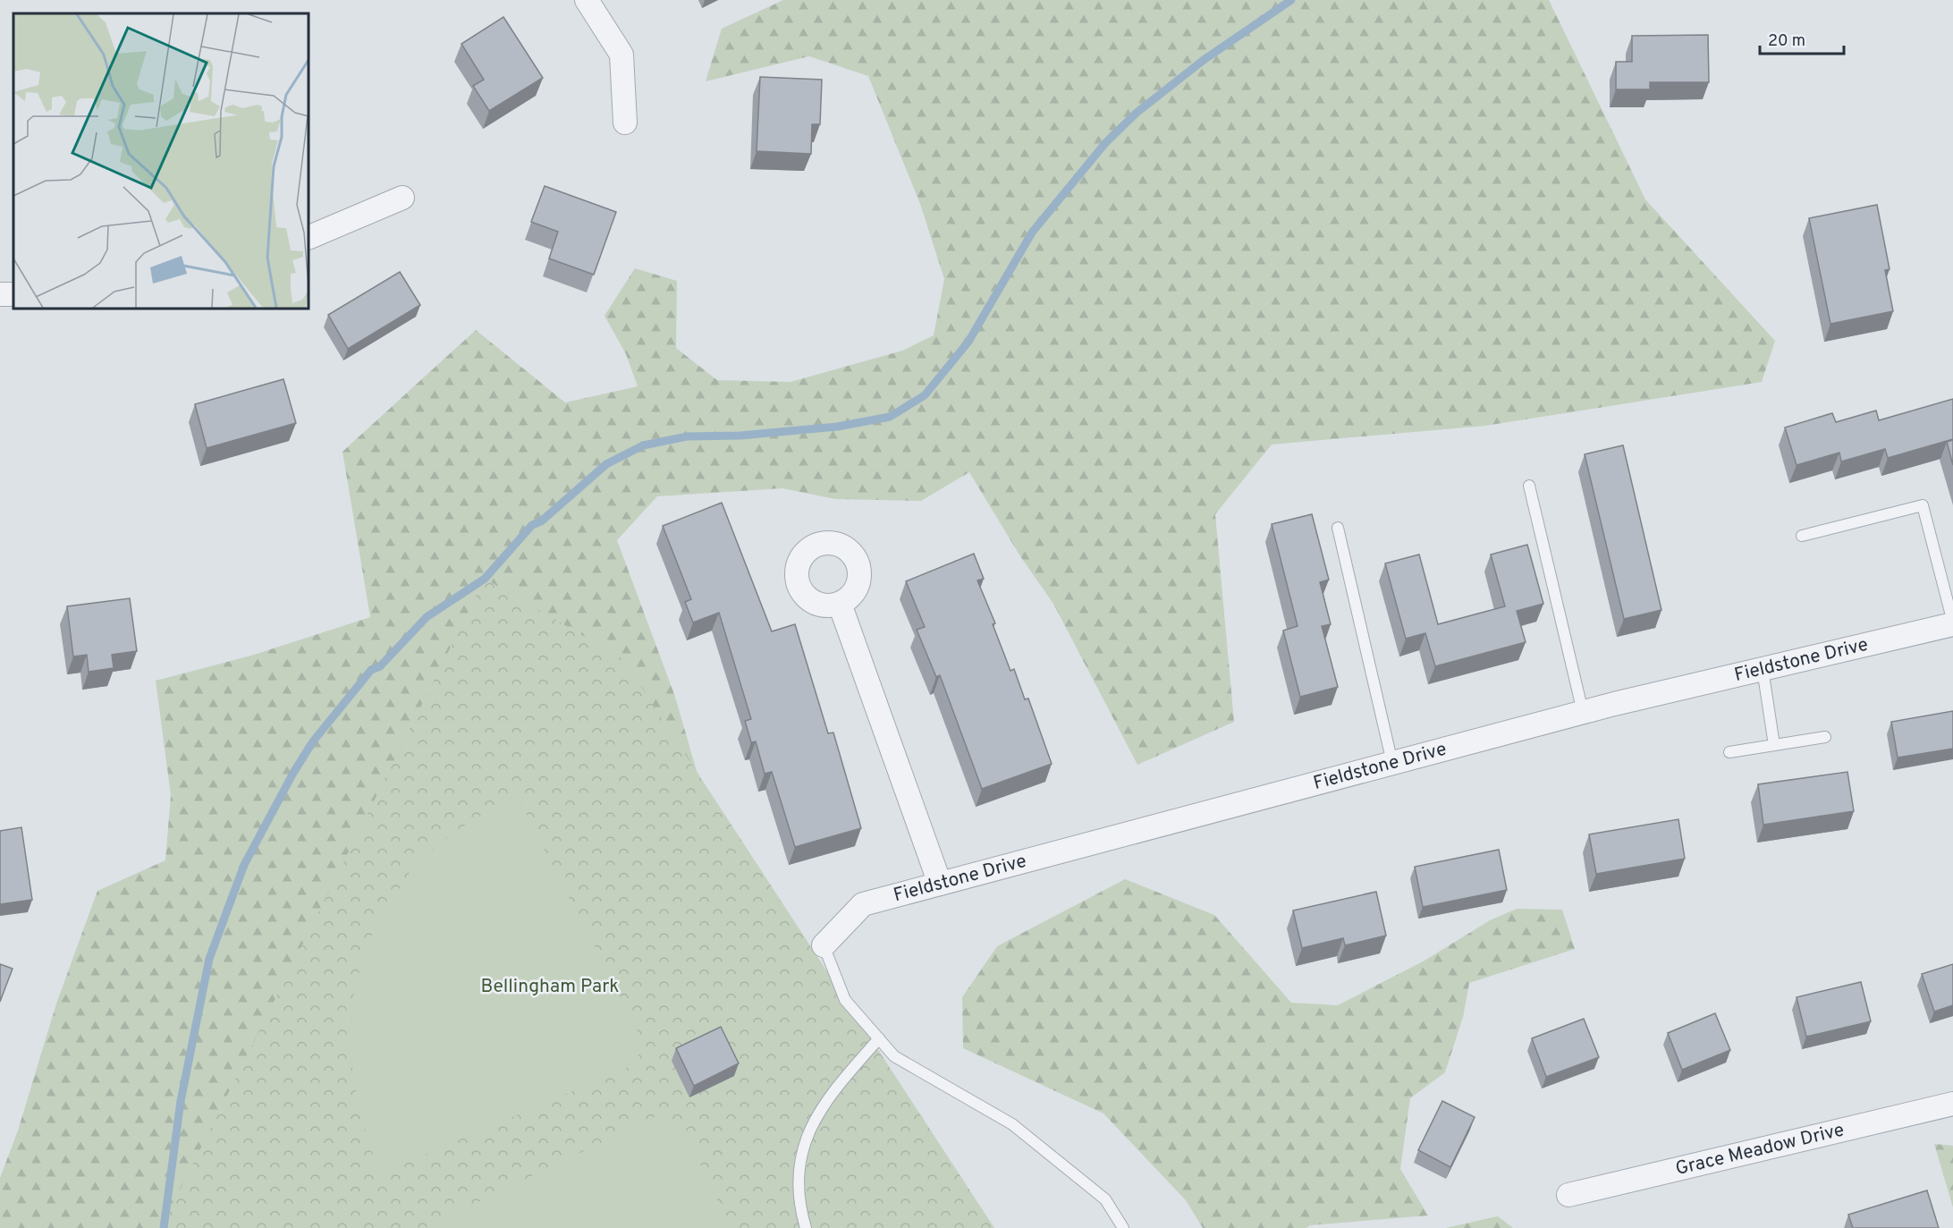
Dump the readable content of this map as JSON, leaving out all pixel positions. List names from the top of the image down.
{
  "streets": {
    "street": ["Fieldstone Drive", "Grace Meadow Drive"]
  },
  "parks": ["Bellingham Park"],
  "scale_bar": "20 m"
}
